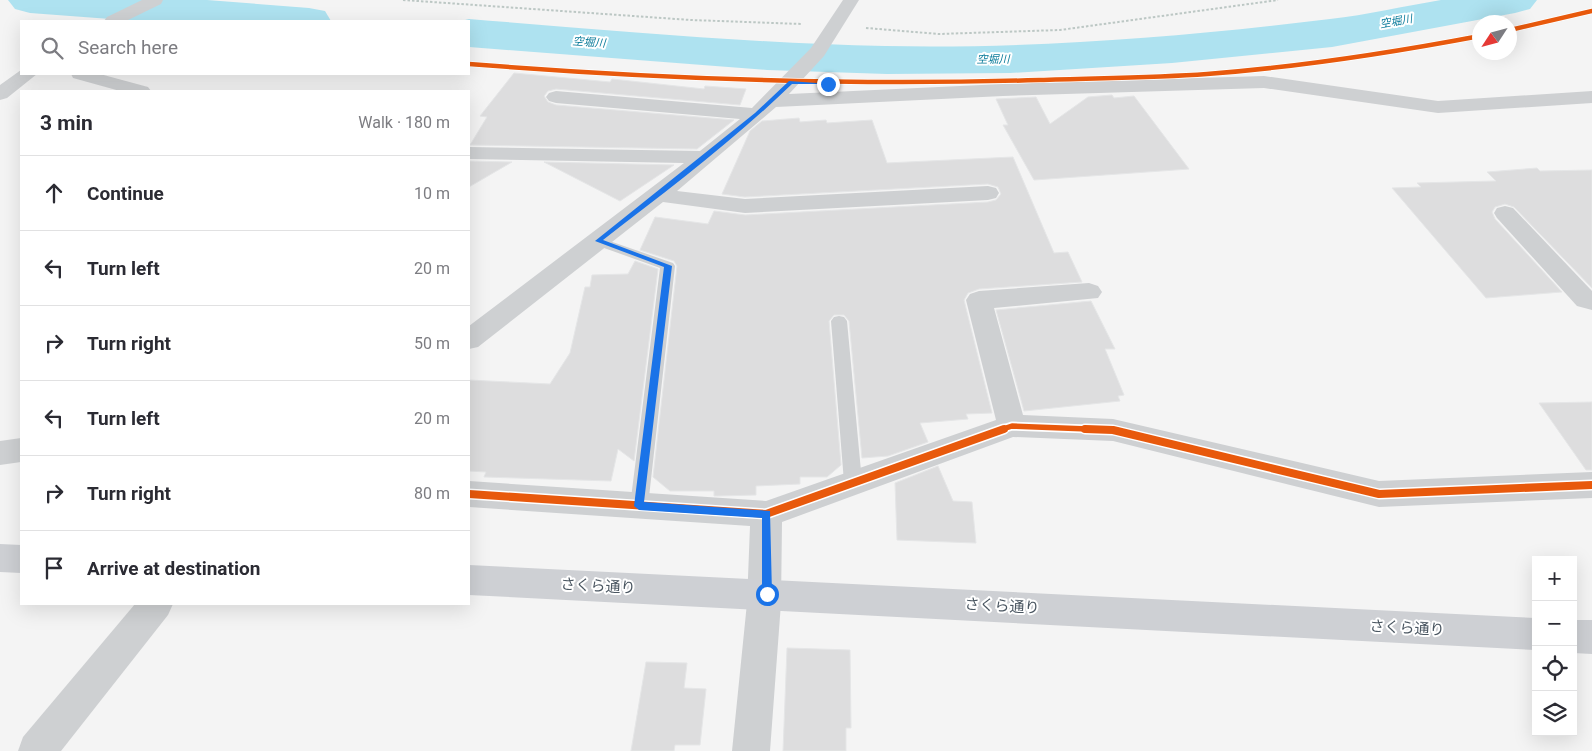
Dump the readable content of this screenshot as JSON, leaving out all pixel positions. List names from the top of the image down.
{
  "streets": {
    "street": ["さくら通り"]
  },
  "water": ["空堀川"],
  "north": "bottom left",
  "page": {
    "search": "Search here",
    "heading": ["3 min", "Walk · 180 m"],
    "list": [
      ["Continue", "10 m"],
      ["Turn left", "20 m"],
      ["Turn right", "50 m"],
      ["Turn left", "20 m"],
      ["Turn right", "80 m"],
      "Arrive at destination"
    ],
    "map_buttons": ["+", "−"]
  }
}
